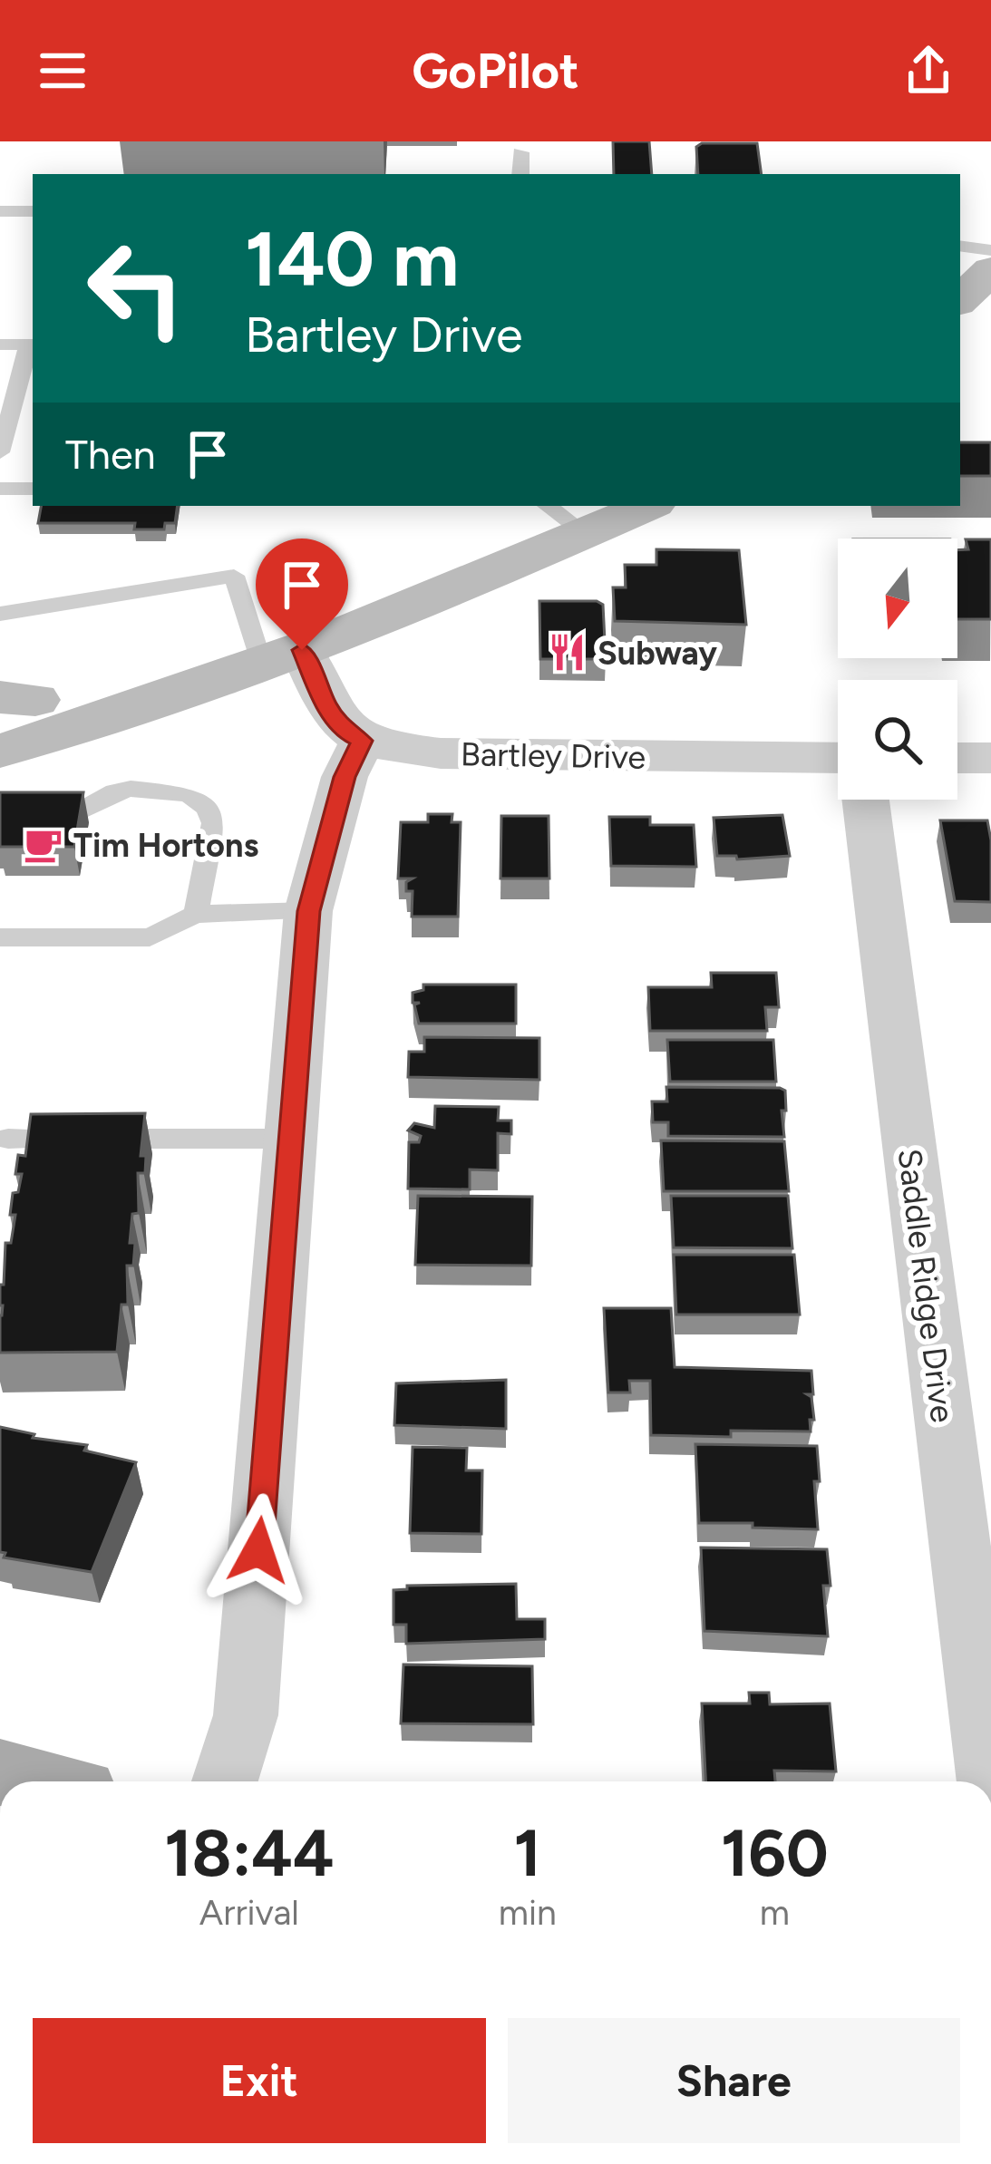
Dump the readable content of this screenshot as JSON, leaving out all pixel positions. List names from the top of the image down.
{
  "streets": {
    "street": ["Bartley Drive", "Saddle Ridge Drive"]
  },
  "places": {
    "restaurant": ["Subway"],
    "cafe": ["Tim Hortons"]
  },
  "north": "bottom",
  "page": {
    "header": "GoPilot",
    "turn": ["140 m", "Bartley Drive"],
    "then": "Then",
    "eta": [
      "18:44",
      "Arrival",
      "1",
      "min",
      "160",
      "m"
    ],
    "buttons": ["Exit", "Share"]
  }
}
